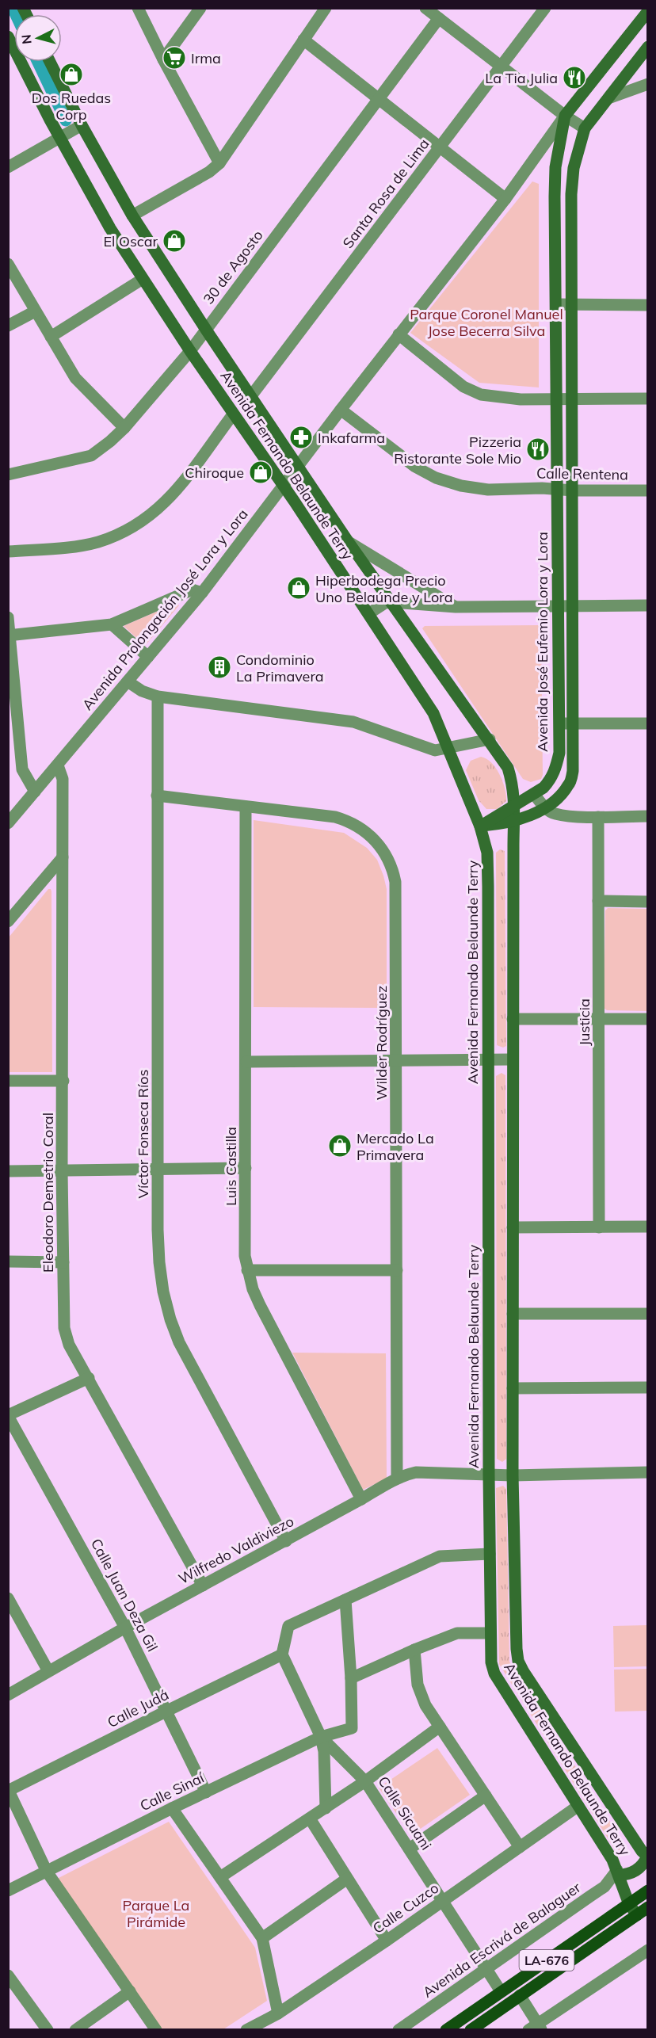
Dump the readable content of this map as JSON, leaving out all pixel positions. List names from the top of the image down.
{
  "streets": {
    "main road": ["Avenida Fernando Belaunde Terry", "Avenida José Eufemio Lora y Lora", "LA-676"],
    "street": [
      "Santa Rosa de Lima",
      "30 de Agosto",
      "Calle Rentena",
      "Avenida Prolongación José Lora y Lora",
      "Justicia",
      "Wilder Rodríguez",
      "Víctor Fonseca Ríos",
      "Luis Castilla",
      "Eleodoro Demetrio Coral",
      "Wilfredo Valdiviezo",
      "Calle Juan Deza Gil",
      "Calle Judá",
      "Calle Sinaí",
      "Calle Sicuani",
      "Calle Cuzco",
      "Avenida Escrivá de Balaguer"
    ]
  },
  "crossings": [
    ["Santa Rosa de Lima", "Avenida Fernando Belaunde Terry"],
    ["30 de Agosto", "Avenida Fernando Belaunde Terry"],
    ["Avenida Fernando Belaunde Terry", "Avenida Prolongación José Lora y Lora"],
    ["Avenida Fernando Belaunde Terry", "Avenida José Eufemio Lora y Lora"],
    ["Avenida Fernando Belaunde Terry", "Wilfredo Valdiviezo"],
    ["Avenida Fernando Belaunde Terry", "Calle Cuzco"],
    ["Avenida Fernando Belaunde Terry", "Avenida Escrivá de Balaguer"],
    ["Avenida Fernando Belaunde Terry", "LA-676"],
    ["Calle Rentena", "Avenida Prolongación José Lora y Lora"],
    ["Calle Rentena", "Avenida José Eufemio Lora y Lora"],
    ["Avenida Prolongación José Lora y Lora", "Avenida José Eufemio Lora y Lora"],
    ["Avenida Prolongación José Lora y Lora", "Eleodoro Demetrio Coral"],
    ["Wilder Rodríguez", "Víctor Fonseca Ríos"],
    ["Wilder Rodríguez", "Luis Castilla"],
    ["Wilder Rodríguez", "Wilfredo Valdiviezo"],
    ["Víctor Fonseca Ríos", "Wilfredo Valdiviezo"],
    ["Luis Castilla", "Wilfredo Valdiviezo"],
    ["Eleodoro Demetrio Coral", "Wilfredo Valdiviezo"],
    ["Wilfredo Valdiviezo", "Calle Juan Deza Gil"],
    ["Calle Juan Deza Gil", "Calle Judá"],
    ["Calle Juan Deza Gil", "Calle Sinaí"],
    ["Calle Judá", "Calle Sicuani"],
    ["Calle Sinaí", "Calle Sicuani"],
    ["Calle Sicuani", "Calle Cuzco"],
    ["Calle Sicuani", "Avenida Escrivá de Balaguer"],
    ["Calle Sicuani", "LA-676"]
  ],
  "parks": ["Parque Coronel Manuel Jose Becerra Silva", "Parque La Pirámide"],
  "places": {
    "supermarket": ["Irma"],
    "shop": [
      "Dos Ruedas Corp",
      "El Oscar",
      "Chiroque",
      "Hiperbodega Precio Uno Belaúnde y Lora",
      "Mercado La Primavera"
    ],
    "restaurant": ["La Tia Julia", "Pizzeria Ristorante Sole Mio"],
    "pharmacy": ["Inkafarma"],
    "building": ["Condominio La Primavera"]
  },
  "north": "left"
}
